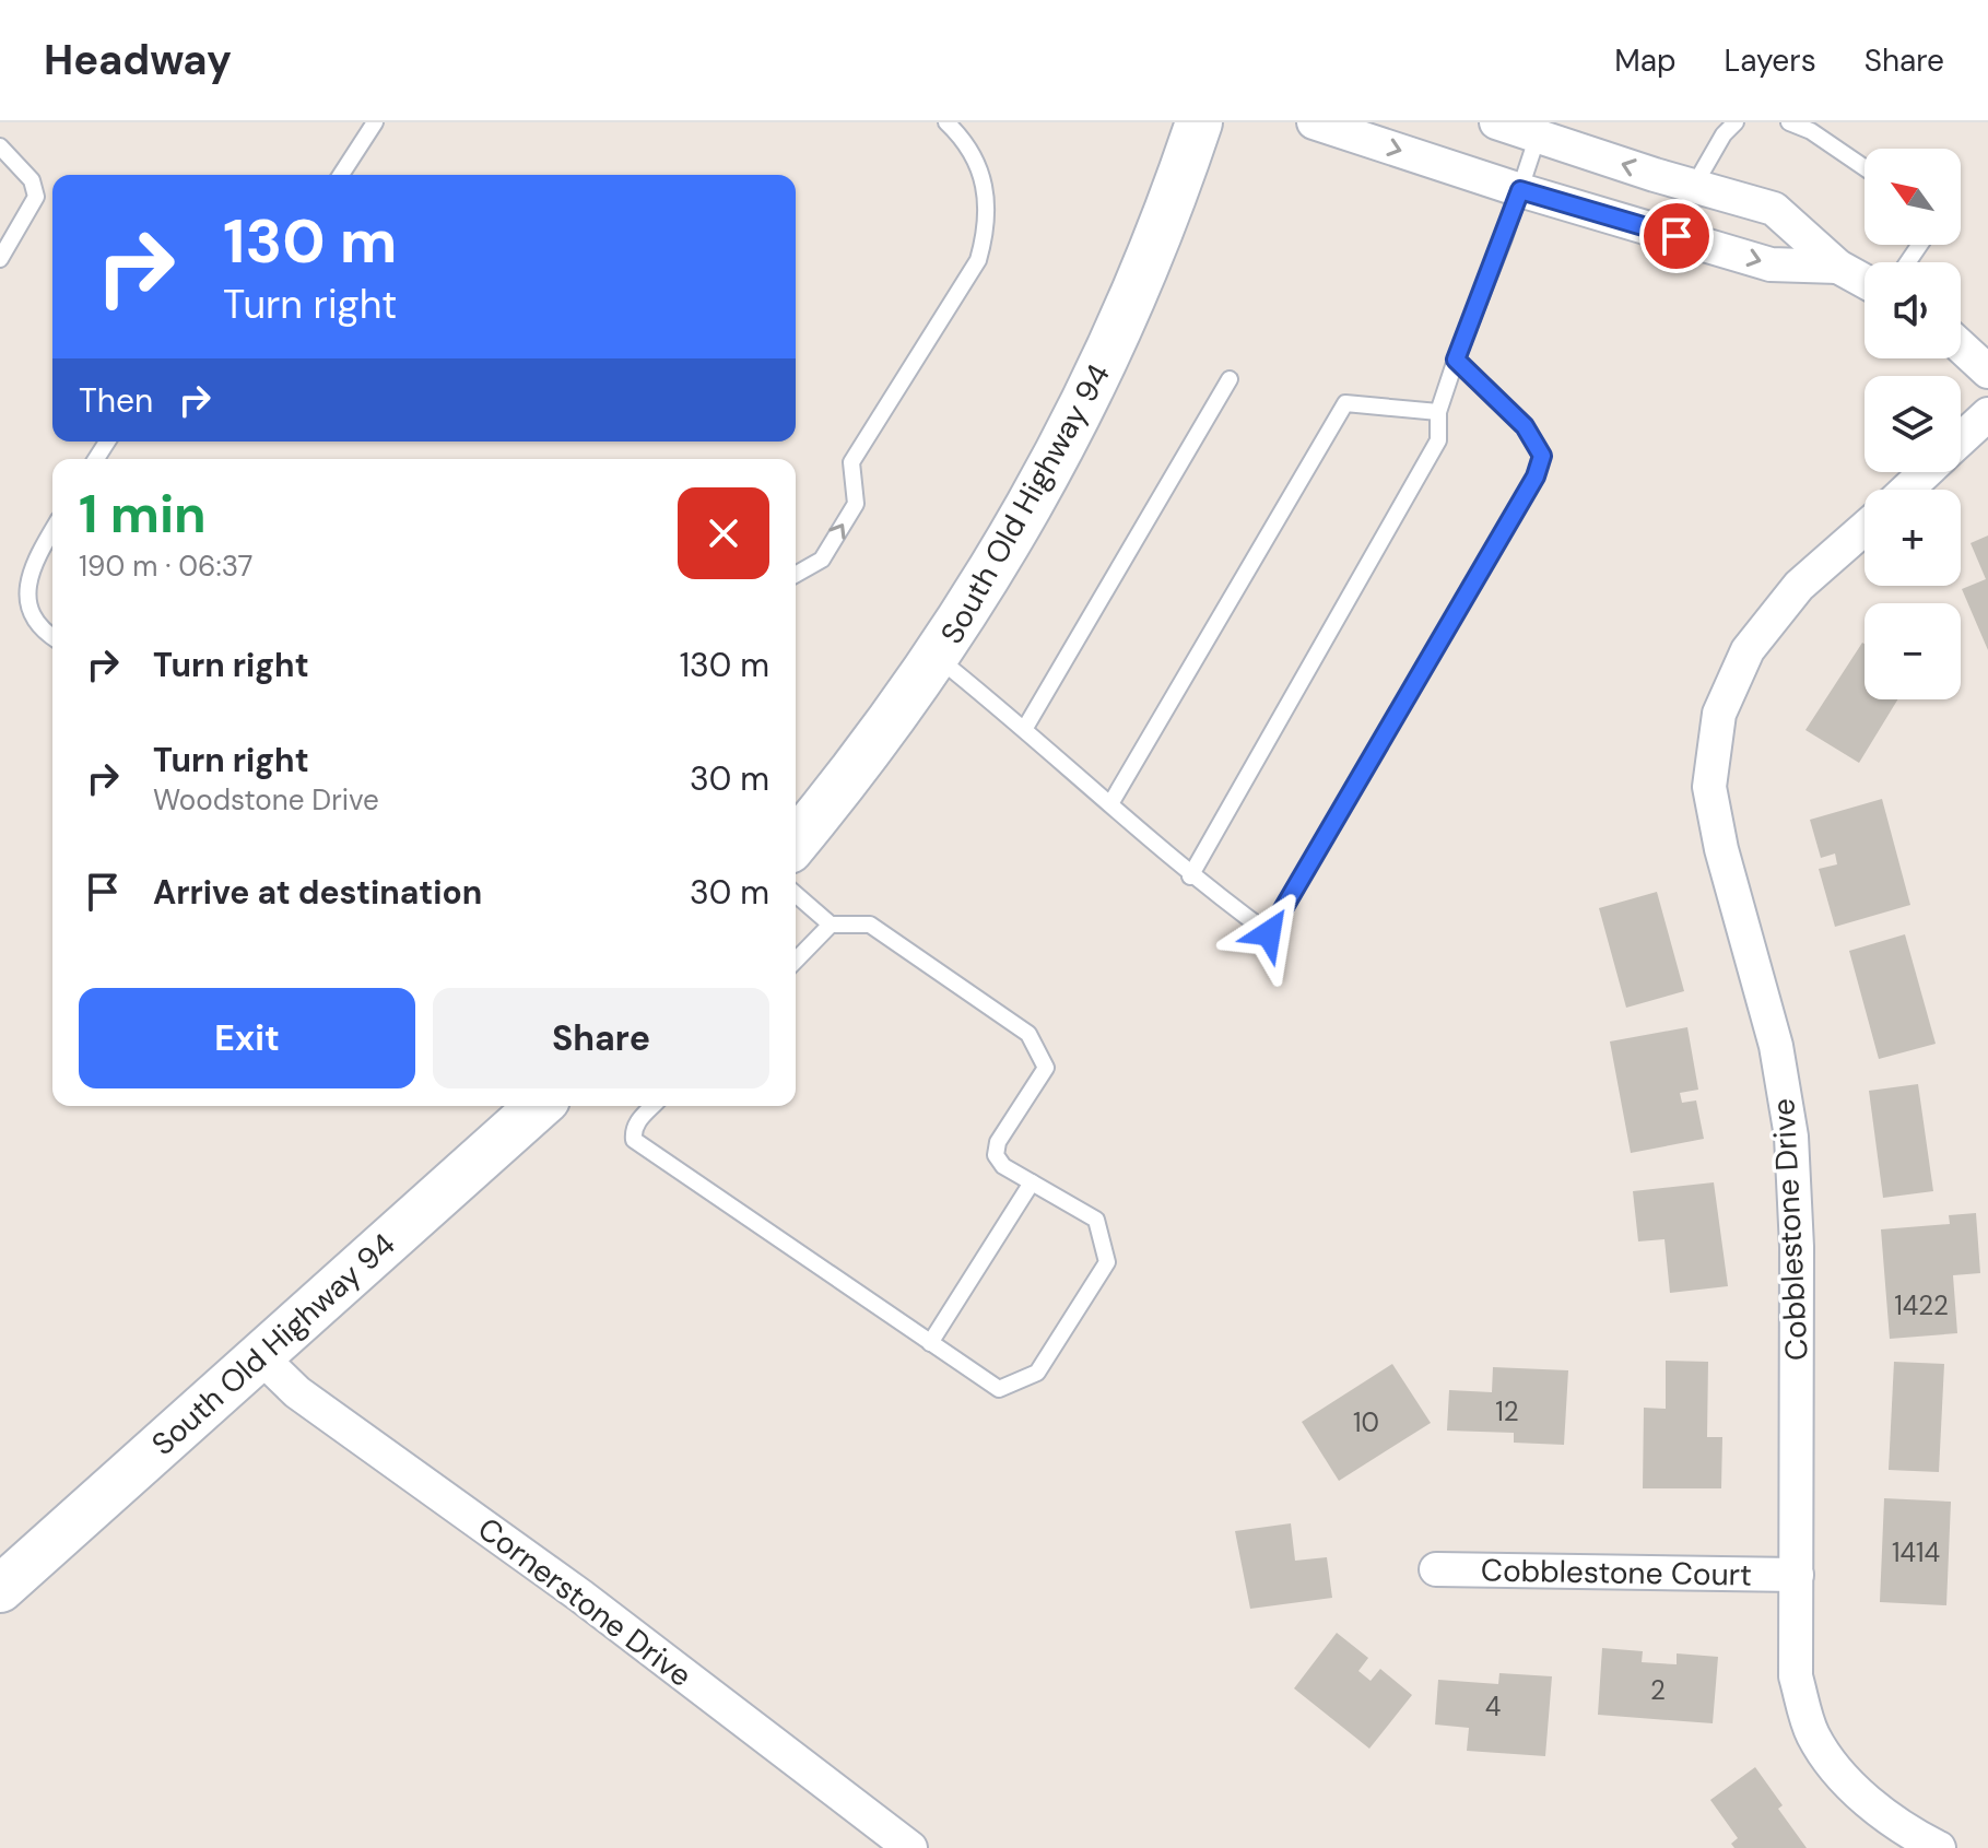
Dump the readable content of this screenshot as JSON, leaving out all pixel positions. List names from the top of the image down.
{
  "streets": {
    "main road": ["South Old Highway 94"],
    "street": ["Cobblestone Drive", "Cobblestone Court", "Cornerstone Drive"]
  },
  "crossings": [
    ["South Old Highway 94", "Cornerstone Drive"],
    ["Cobblestone Drive", "Cobblestone Court"]
  ],
  "house_numbers": [
    "1422",
    "12",
    "10",
    "1414",
    "2",
    "4"
  ],
  "north": "top left",
  "page": {
    "header": "Headway",
    "nav": ["Map", "Layers", "Share"],
    "map_buttons": ["+", "−"],
    "turn": ["130 m", "Turn right"],
    "then": "Then",
    "heading": ["1 min", "190 m · 06:37"],
    "list": [
      {
        "name": "Turn right",
        "value": "130 m"
      },
      {
        "name": "Turn right",
        "note": "Woodstone Drive",
        "value": "30 m"
      },
      {
        "name": "Arrive at destination",
        "value": "30 m"
      }
    ],
    "buttons": ["Exit", "Share"]
  }
}
